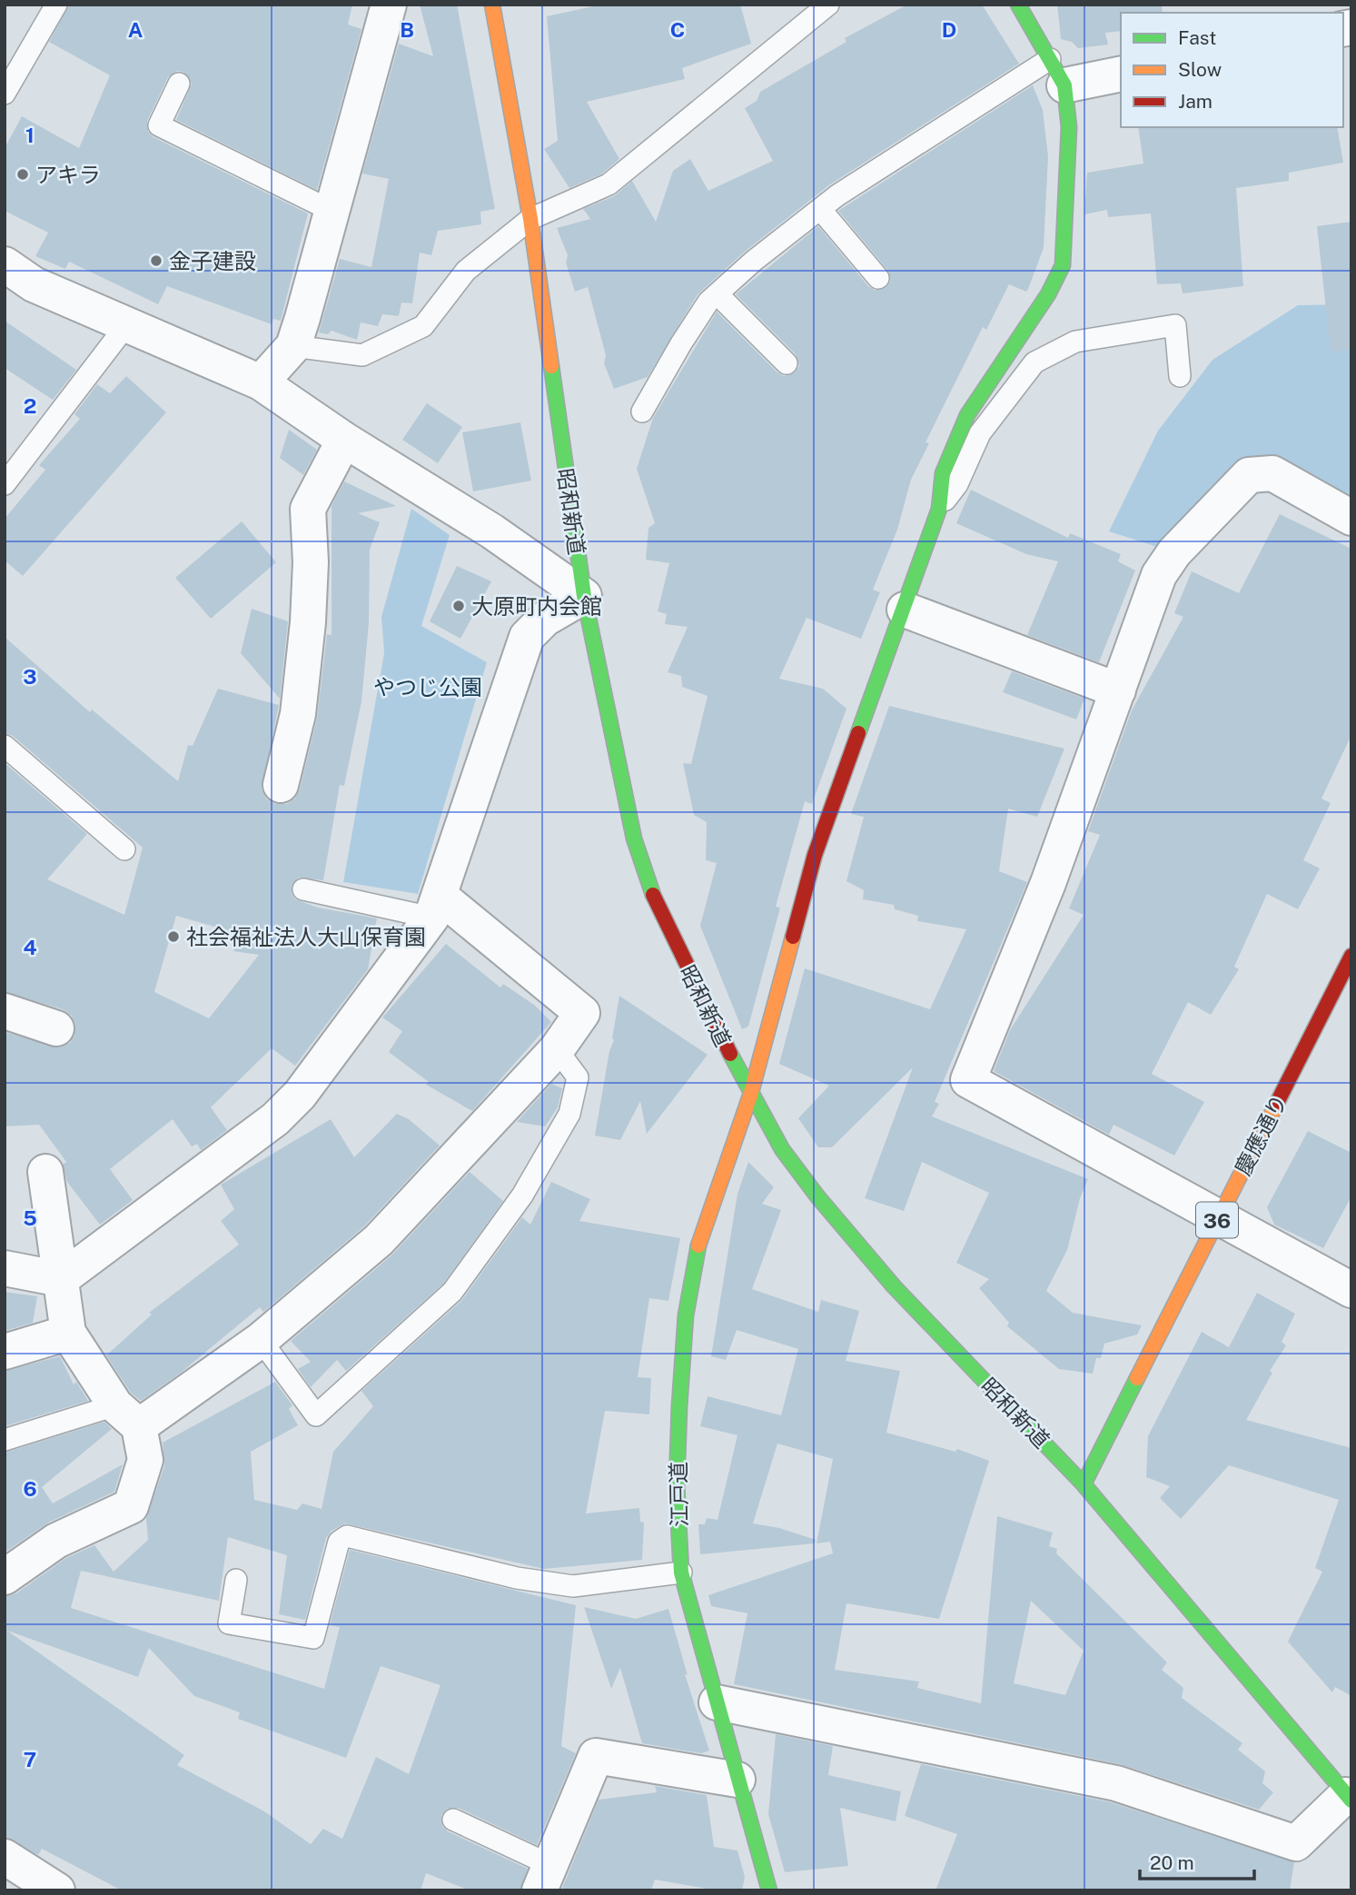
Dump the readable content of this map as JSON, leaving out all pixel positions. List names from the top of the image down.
{
  "streets": {
    "main road": [
      "昭和新道",
      "慶應通り",
      "36",
      "江戸道"
    ]
  },
  "crossings": [
    ["昭和新道", "慶應通り"],
    ["昭和新道", "江戸道"]
  ],
  "parks": ["やつじ公園"],
  "places": [
    "アキラ",
    "金子建設",
    "大原町内会館",
    "社会福祉法人大山保育園"
  ],
  "legend": ["Fast", "Slow", "Jam"],
  "scale_bar": "20 m",
  "grid": {
    "columns": [
      "A",
      "B",
      "C",
      "D"
    ],
    "rows": [
      "1",
      "2",
      "3",
      "4",
      "5",
      "6",
      "7"
    ]
  }
}
